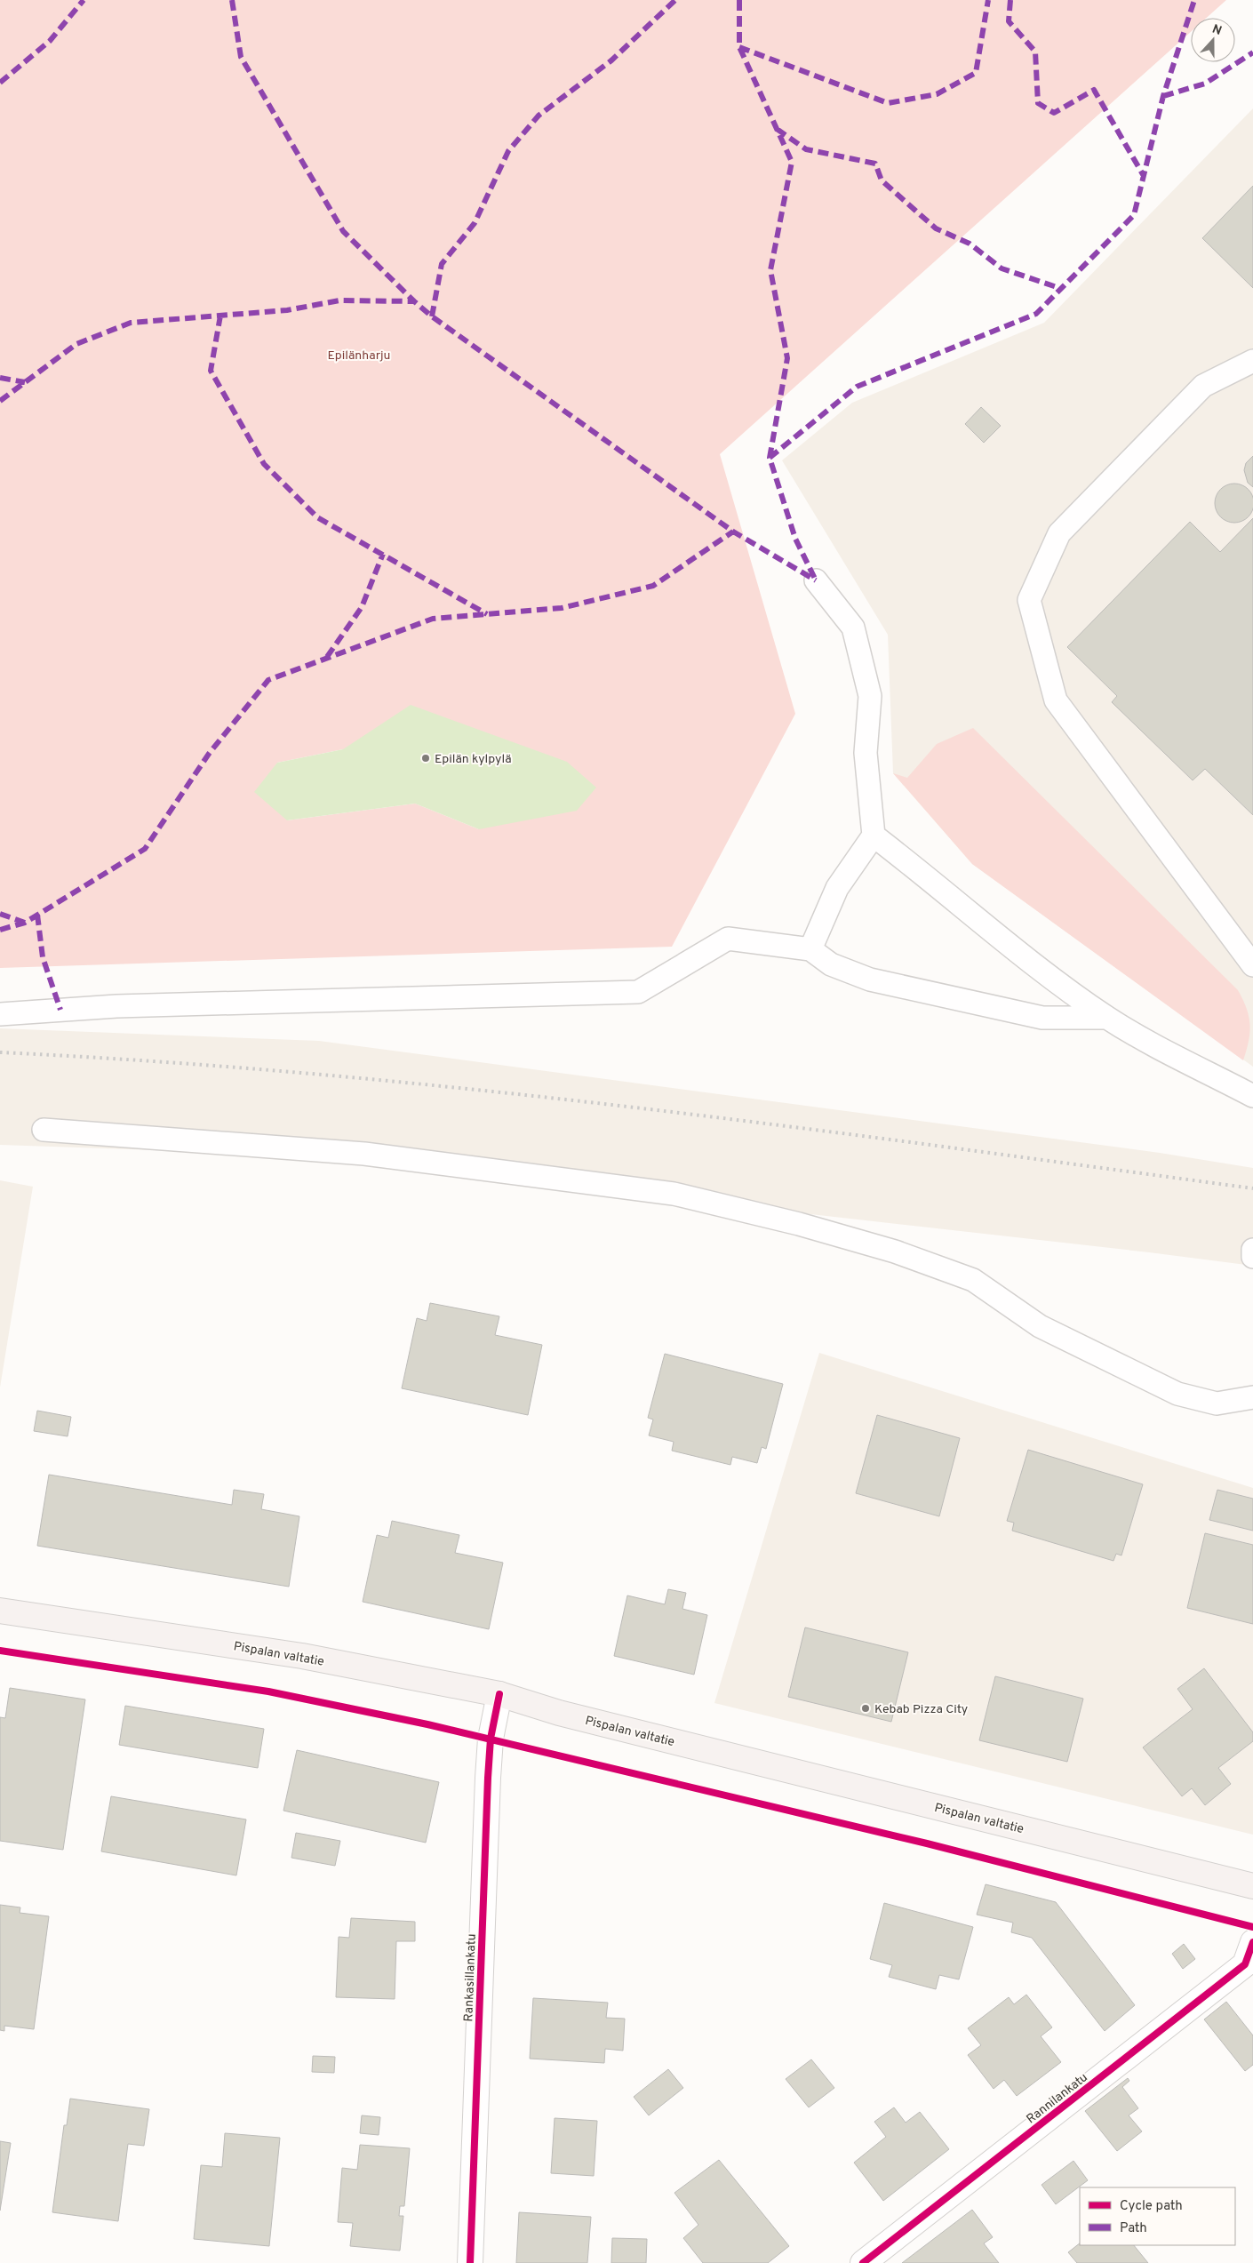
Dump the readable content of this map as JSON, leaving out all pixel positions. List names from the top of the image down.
{
  "streets": {
    "main road": ["Pispalan valtatie"],
    "street": ["Rankasillankatu", "Rannilankatu"]
  },
  "crossings": [
    ["Pispalan valtatie", "Rankasillankatu"]
  ],
  "parks": ["Epilänharju"],
  "places": ["Epilän kylpylä", "Kebab Pizza City"],
  "legend": ["Cycle path", "Path"],
  "north": "top"
}
